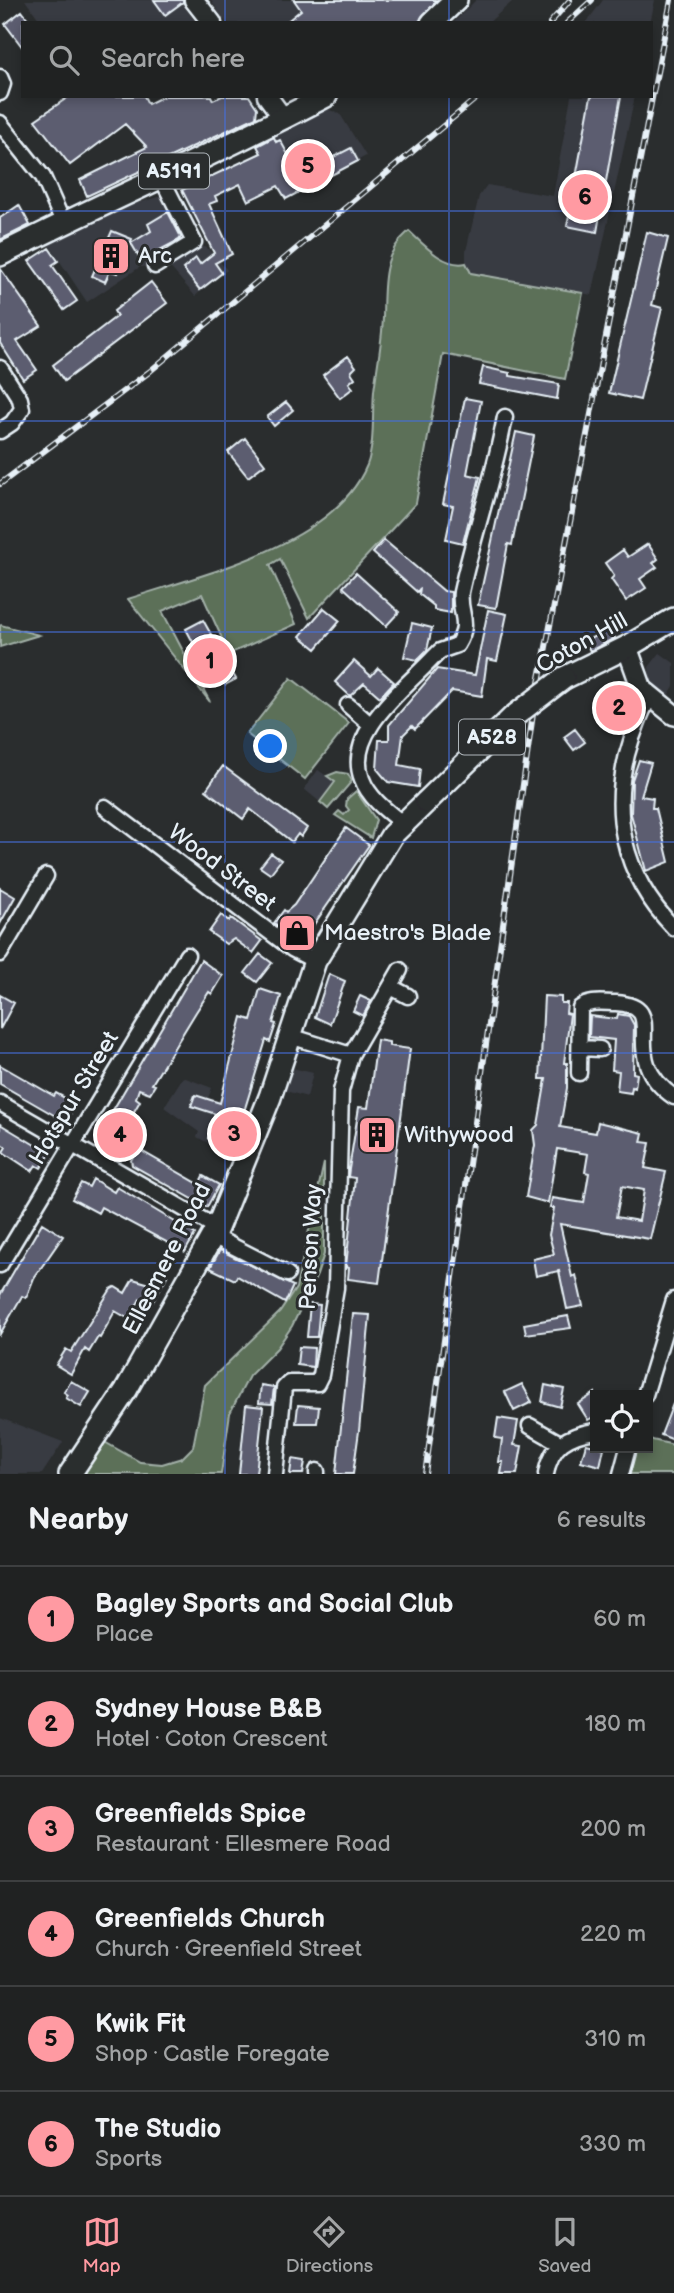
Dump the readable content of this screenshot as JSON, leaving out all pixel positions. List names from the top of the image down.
{
  "streets": {
    "main road": [
      "A5191",
      "Coton Hill",
      "A528",
      "Ellesmere Road"
    ],
    "street": ["Wood Street", "Hotspur Street", "Penson Way"]
  },
  "crossings": [
    ["Coton Hill", "Ellesmere Road"],
    ["Wood Street", "Ellesmere Road"]
  ],
  "places": {
    "building": ["Arc", "Withywood"],
    "shop": ["Maestro's Blade"]
  },
  "page": {
    "search": "Search here",
    "pins": [
      "5",
      "6",
      "1",
      "2",
      "3",
      "4"
    ],
    "heading": ["Nearby", "6 results"],
    "list": [
      {
        "mark": "1",
        "name": "Bagley Sports and Social Club",
        "note": "Place",
        "value": "60 m"
      },
      {
        "mark": "2",
        "name": "Sydney House B&B",
        "note": "Hotel · Coton Crescent",
        "value": "180 m"
      },
      {
        "mark": "3",
        "name": "Greenfields Spice",
        "note": "Restaurant · Ellesmere Road",
        "value": "200 m"
      },
      {
        "mark": "4",
        "name": "Greenfields Church",
        "note": "Church · Greenfield Street",
        "value": "220 m"
      },
      {
        "mark": "5",
        "name": "Kwik Fit",
        "note": "Shop · Castle Foregate",
        "value": "310 m"
      },
      {
        "mark": "6",
        "name": "The Studio",
        "note": "Sports",
        "value": "330 m"
      }
    ],
    "nav": ["Map", "Directions", "Saved"]
  }
}
